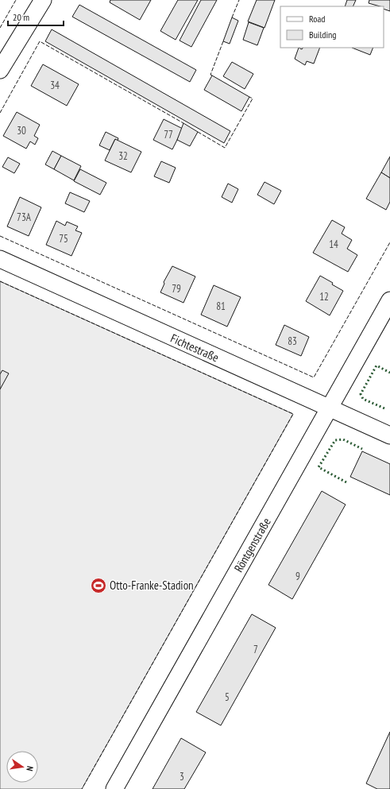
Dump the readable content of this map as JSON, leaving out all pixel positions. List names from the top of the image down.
{
  "streets": {
    "street": ["Fichtestraße", "Röntgenstraße"]
  },
  "crossings": [
    ["Fichtestraße", "Röntgenstraße"]
  ],
  "places": {
    "sports": ["Otto-Franke-Stadion"]
  },
  "house_numbers": [
    "34",
    "30",
    "77",
    "32",
    "73A",
    "75",
    "14",
    "79",
    "12",
    "81",
    "83",
    "9",
    "7",
    "5",
    "3"
  ],
  "legend": ["Road", "Building"],
  "scale_bar": "20 m",
  "north": "right"
}
